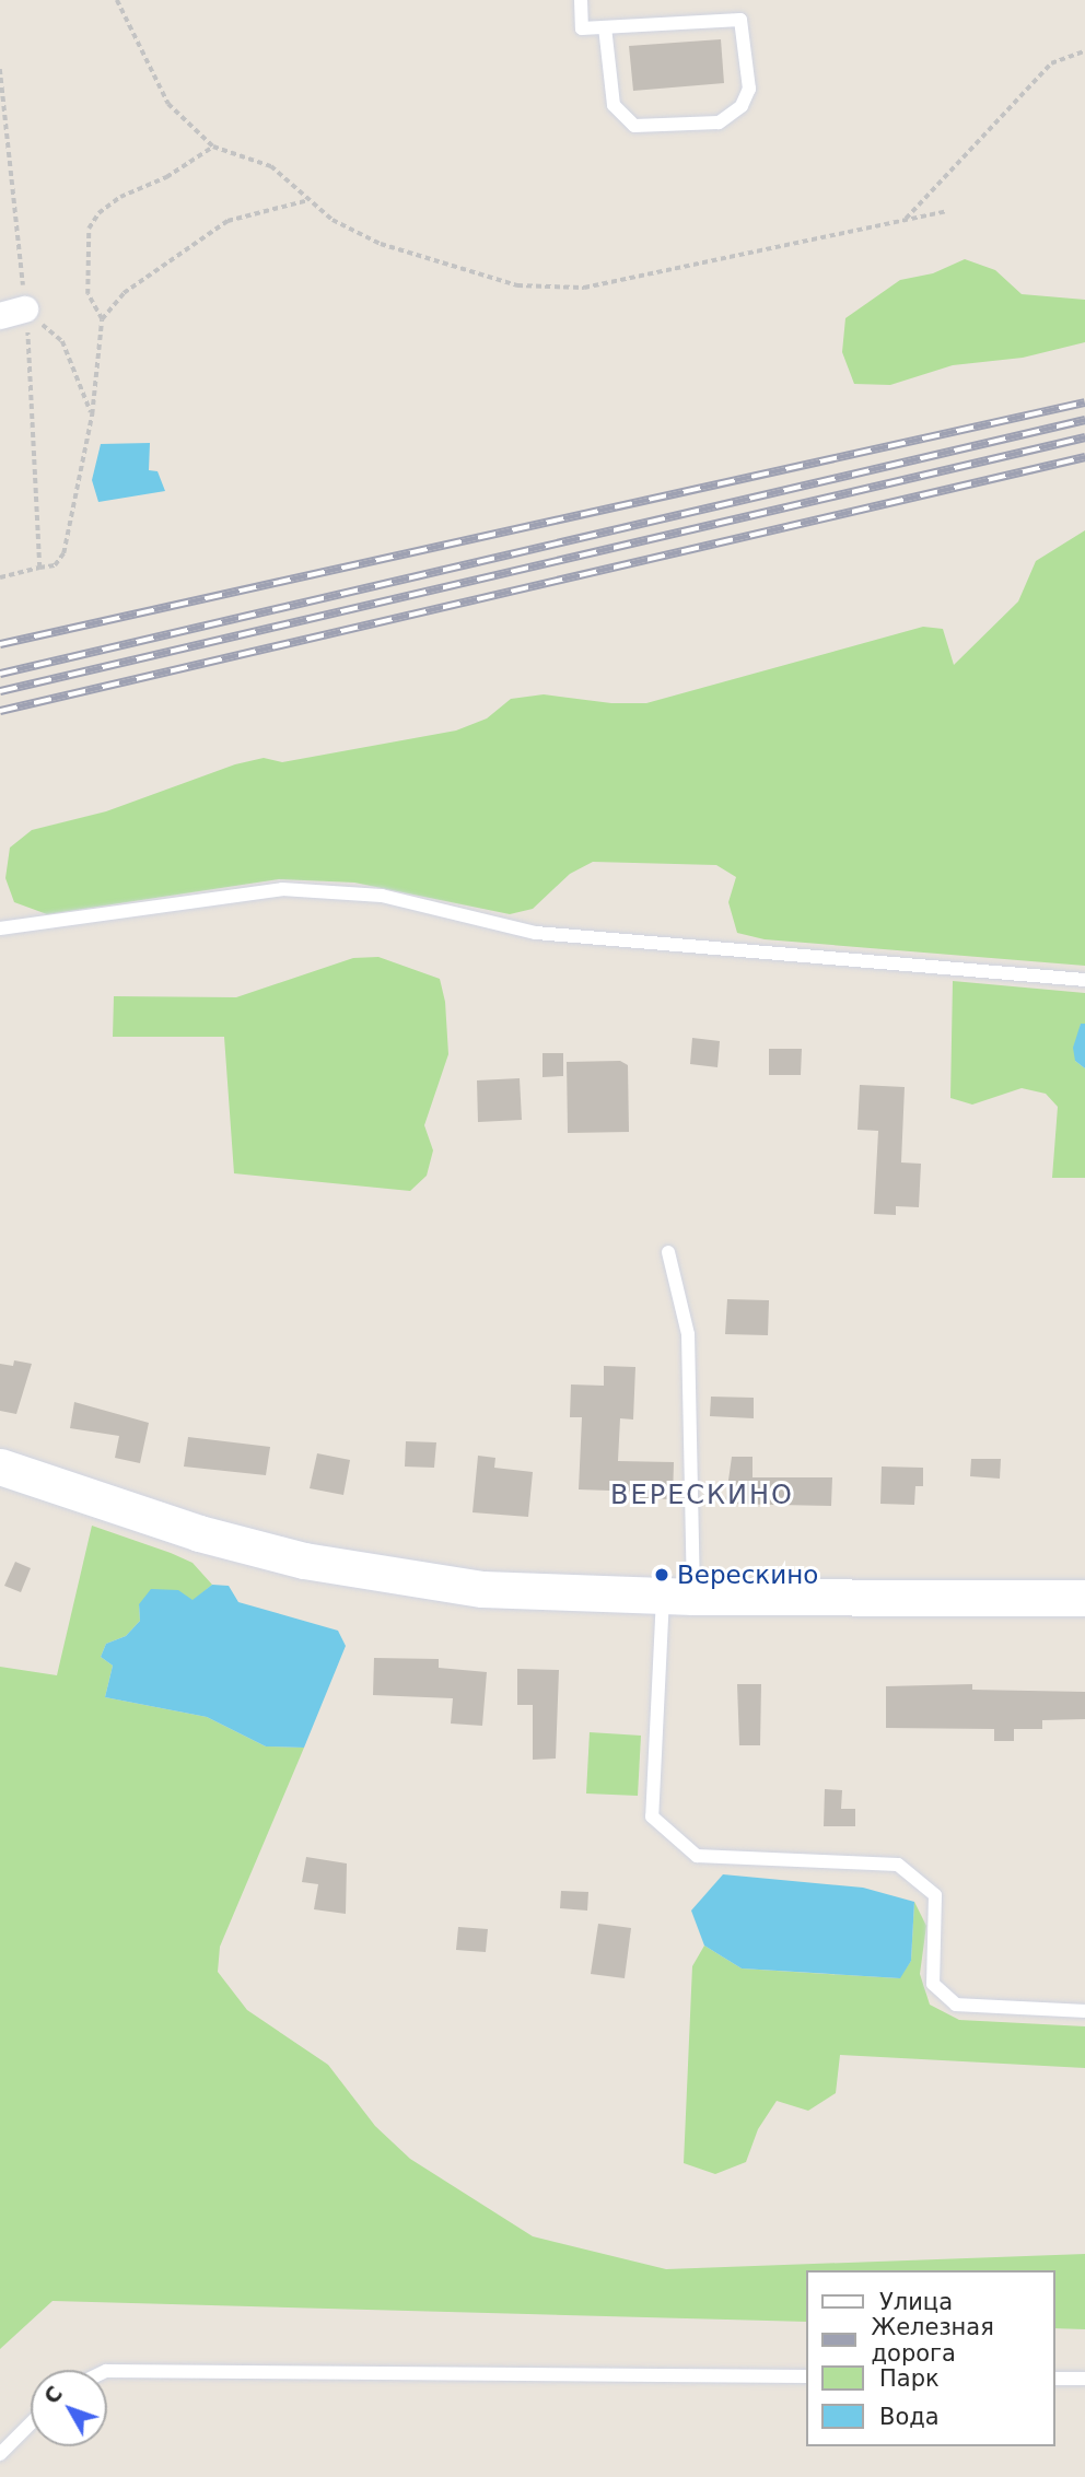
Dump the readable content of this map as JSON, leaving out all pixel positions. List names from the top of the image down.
{
  "districts": ["ВЕРЕСКИНО"],
  "places": ["Верескино"],
  "legend": [
    "Улица",
    "Железная дорога",
    "Парк",
    "Вода"
  ],
  "north": "top left"
}
